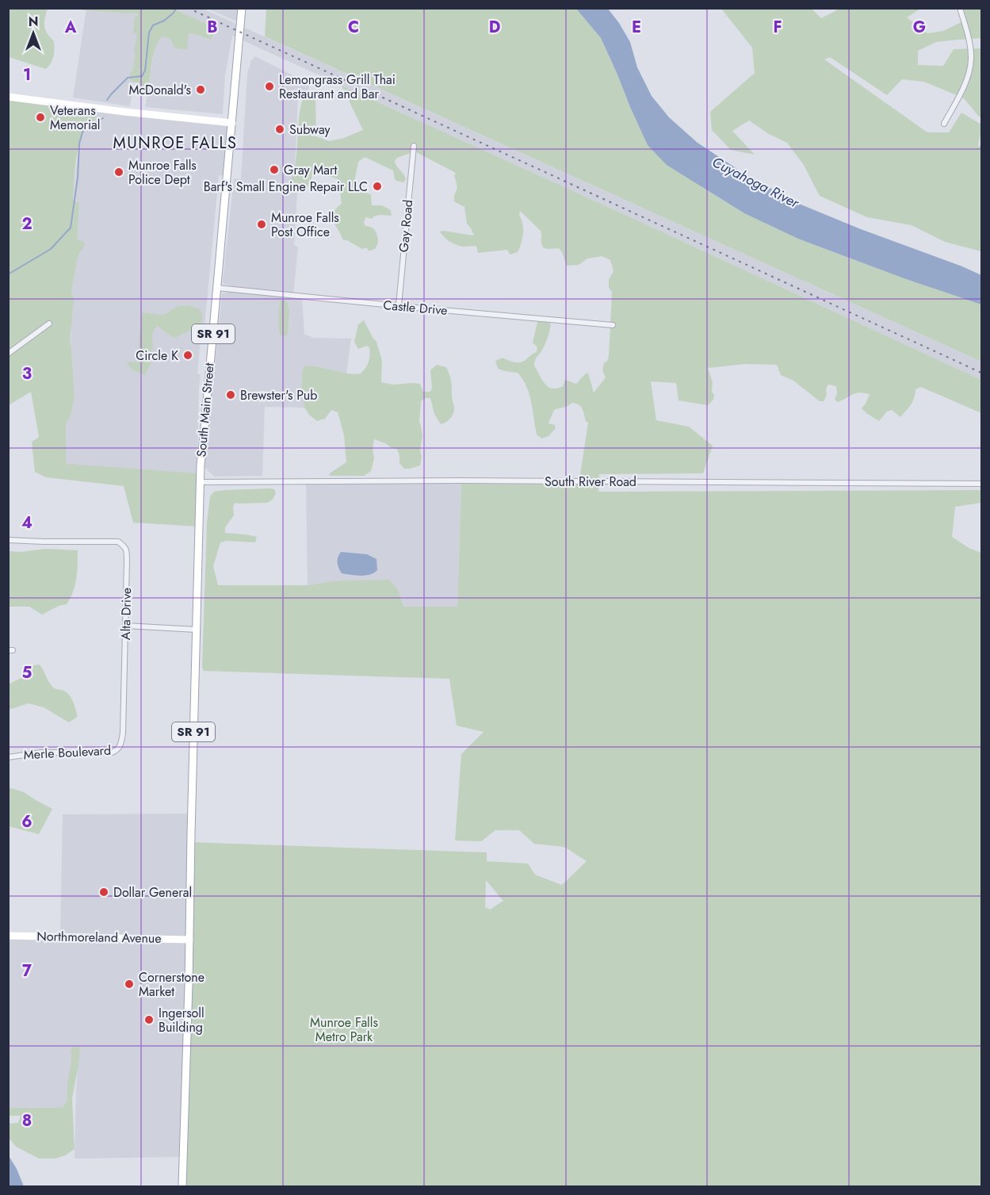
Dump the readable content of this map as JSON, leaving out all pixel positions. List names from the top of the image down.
{
  "streets": {
    "main road": ["SR 91", "South Main Street", "Northmoreland Avenue"],
    "street": [
      "Gay Road",
      "Castle Drive",
      "South River Road",
      "Alta Drive",
      "Merle Boulevard"
    ]
  },
  "crossings": [
    ["Gay Road", "Castle Drive"],
    ["Castle Drive", "South Main Street"],
    ["SR 91", "South Main Street"],
    ["SR 91", "Northmoreland Avenue"],
    ["South Main Street", "South River Road"],
    ["Alta Drive", "Merle Boulevard"]
  ],
  "districts": ["MUNROE FALLS"],
  "water": ["Cuyahoga River"],
  "parks": ["Munroe Falls Metro Park"],
  "places": [
    "Lemongrass Grill Thai Restaurant and Bar",
    "McDonald's",
    "Veterans Memorial",
    "Subway",
    "Gray Mart",
    "Munroe Falls Police Dept",
    "Barf's Small Engine Repair LLC",
    "Munroe Falls Post Office",
    "Circle K",
    "Brewster's Pub",
    "Dollar General",
    "Cornerstone Market",
    "Ingersoll Building"
  ],
  "north": "top",
  "grid": {
    "columns": [
      "A",
      "B",
      "C",
      "D",
      "E",
      "F",
      "G"
    ],
    "rows": [
      "1",
      "2",
      "3",
      "4",
      "5",
      "6",
      "7",
      "8"
    ]
  }
}
